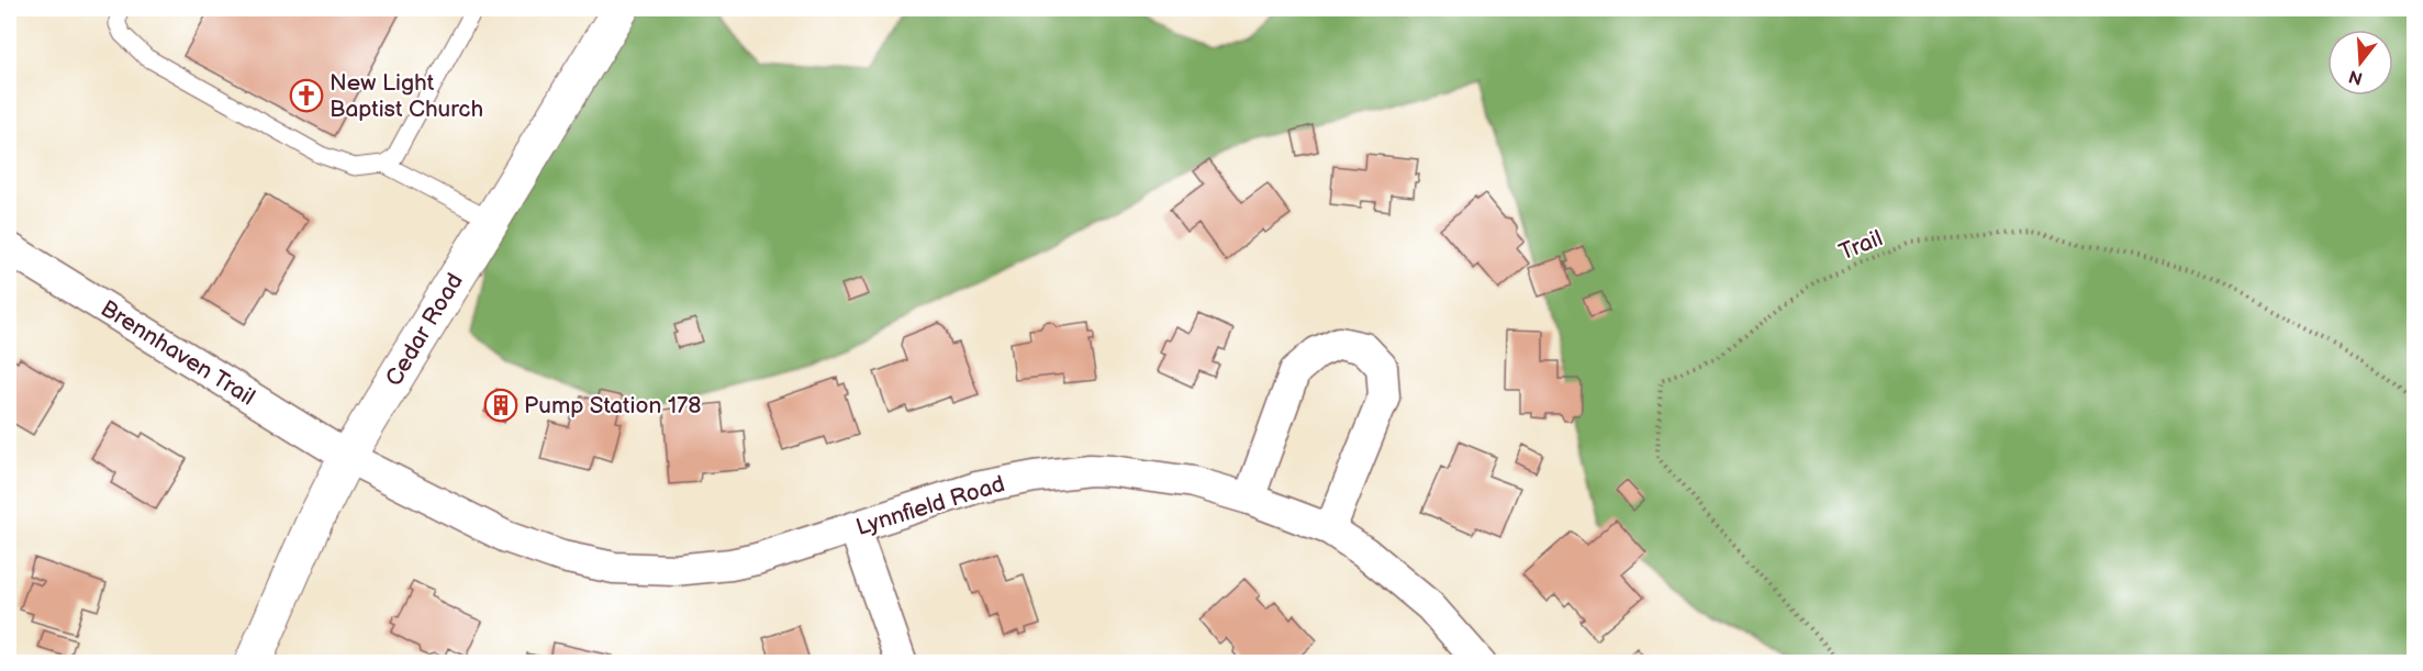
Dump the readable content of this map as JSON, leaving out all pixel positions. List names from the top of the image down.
{
  "streets": {
    "street": ["Cedar Road", "Brennhaven Trail", "Lynnfield Road"],
    "path": ["Trail"]
  },
  "crossings": [
    ["Cedar Road", "Brennhaven Trail"],
    ["Cedar Road", "Lynnfield Road"],
    ["Brennhaven Trail", "Lynnfield Road"]
  ],
  "places": {
    "church": ["New Light Baptist Church"],
    "building": ["Pump Station 178"]
  },
  "north": "bottom"
}
